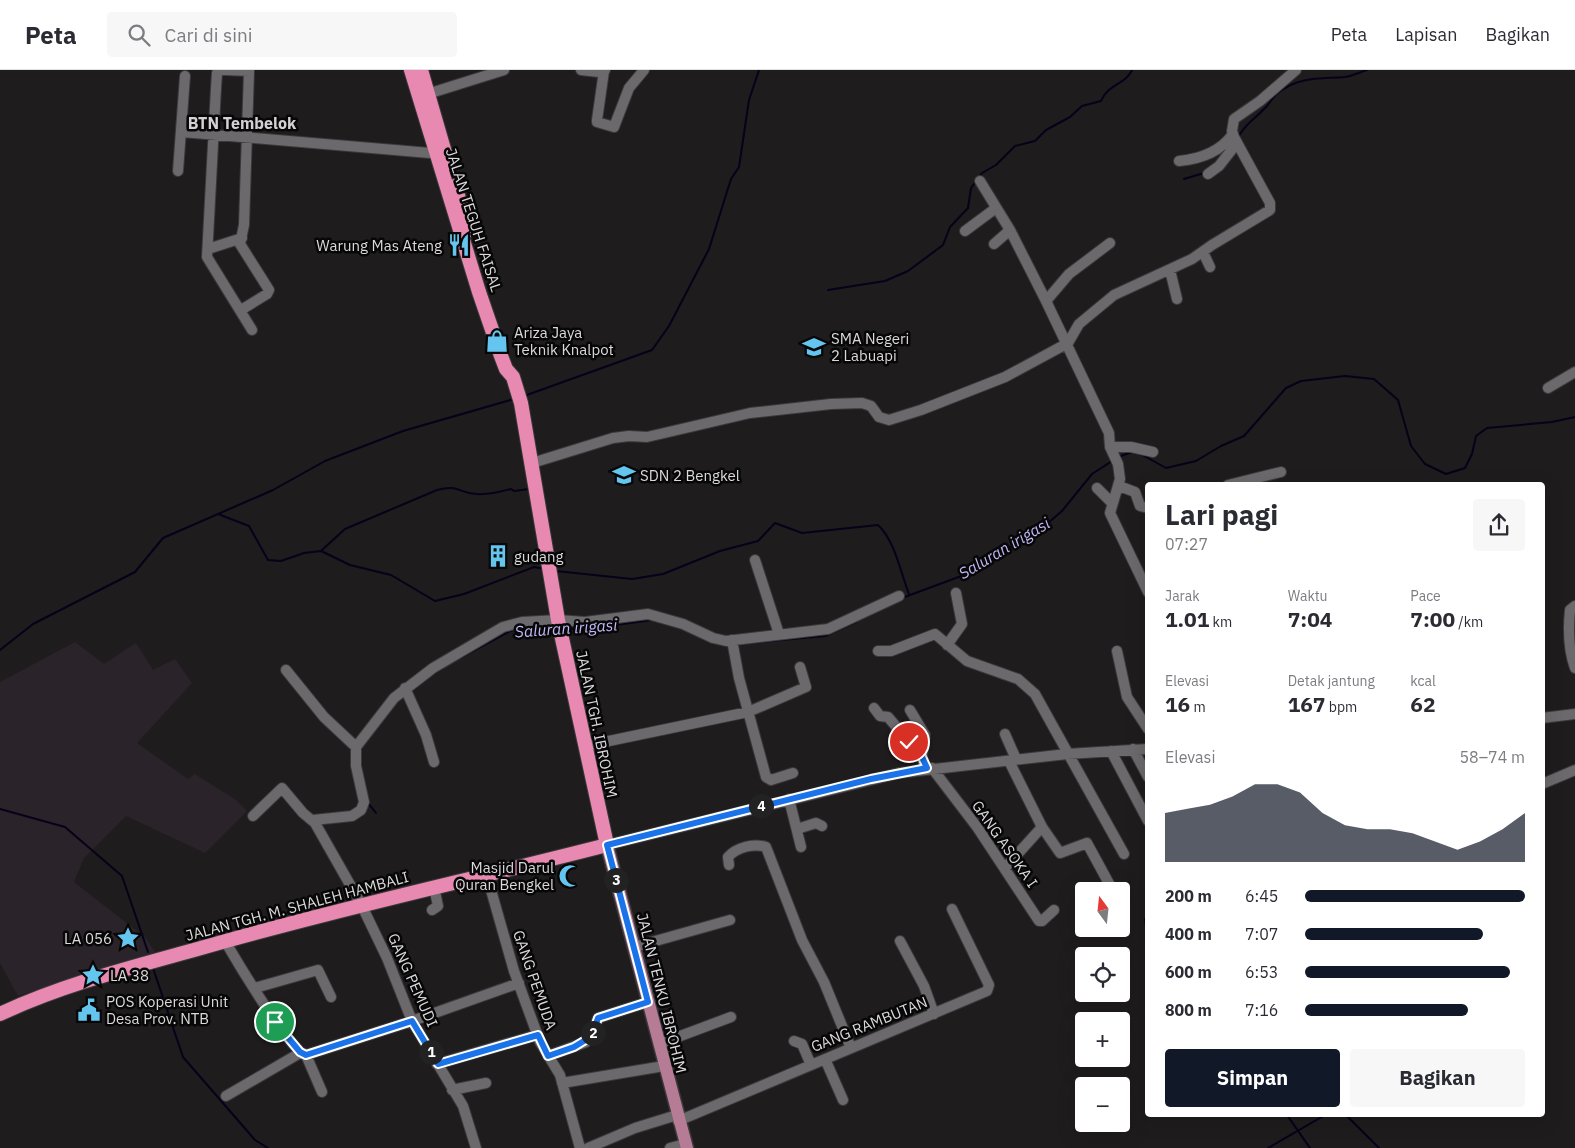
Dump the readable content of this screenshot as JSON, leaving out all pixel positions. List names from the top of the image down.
{
  "streets": {
    "highway": ["JALAN TEGUH FAISAL", "JALAN TGH. IBROHIM", "JALAN TGH. M. SHALEH HAMBALI"],
    "main road": ["JALAN TENKU IBROHIM"],
    "street": [
      "GANG ASOKA I",
      "GANG PEMUDI",
      "GANG PEMUDA",
      "GANG RAMBUTAN"
    ]
  },
  "crossings": [
    ["JALAN TEGUH FAISAL", "JALAN TGH. IBROHIM"],
    ["JALAN TGH. IBROHIM", "JALAN TGH. M. SHALEH HAMBALI"],
    ["JALAN TGH. IBROHIM", "JALAN TENKU IBROHIM"],
    ["JALAN TGH. M. SHALEH HAMBALI", "GANG PEMUDI"],
    ["JALAN TGH. M. SHALEH HAMBALI", "GANG PEMUDA"],
    ["JALAN TGH. M. SHALEH HAMBALI", "JALAN TENKU IBROHIM"],
    ["JALAN TENKU IBROHIM", "GANG RAMBUTAN"]
  ],
  "districts": ["BTN Tembelok"],
  "water": ["Saluran irigasi"],
  "places": {
    "restaurant": ["Warung Mas Ateng"],
    "shop": ["Ariza Jaya Teknik Knalpot"],
    "school or university": ["SMA Negeri 2 Labuapi", "SDN 2 Bengkel"],
    "building": ["gudang"],
    "mosque": ["Masjid Darul Quran Bengkel"],
    "place": ["LA 056", "LA 38"],
    "public building": ["POS Koperasi Unit Desa Prov. NTB"]
  },
  "north": "top",
  "page": {
    "header": "Peta",
    "search": "Cari di sini",
    "nav": ["Peta", "Lapisan", "Bagikan"],
    "heading": ["Lari pagi", "07:27"],
    "stats": [
      ["Jarak", "1.01 km"],
      ["Waktu", "7:04"],
      ["Pace", "7:00 /km"],
      ["Elevasi", "16 m"],
      ["Detak jantung", "167 bpm"],
      ["kcal", "62"]
    ],
    "chart": ["Elevasi", "58–74 m"],
    "pins": [
      "4",
      "3",
      "2",
      "1"
    ],
    "list": [
      {
        "name": "200 m",
        "note": "6:45"
      },
      {
        "name": "400 m",
        "note": "7:07"
      },
      {
        "name": "600 m",
        "note": "6:53"
      },
      {
        "name": "800 m",
        "note": "7:16"
      }
    ],
    "map_buttons": ["+", "−"],
    "buttons": ["Simpan", "Bagikan"]
  }
}
